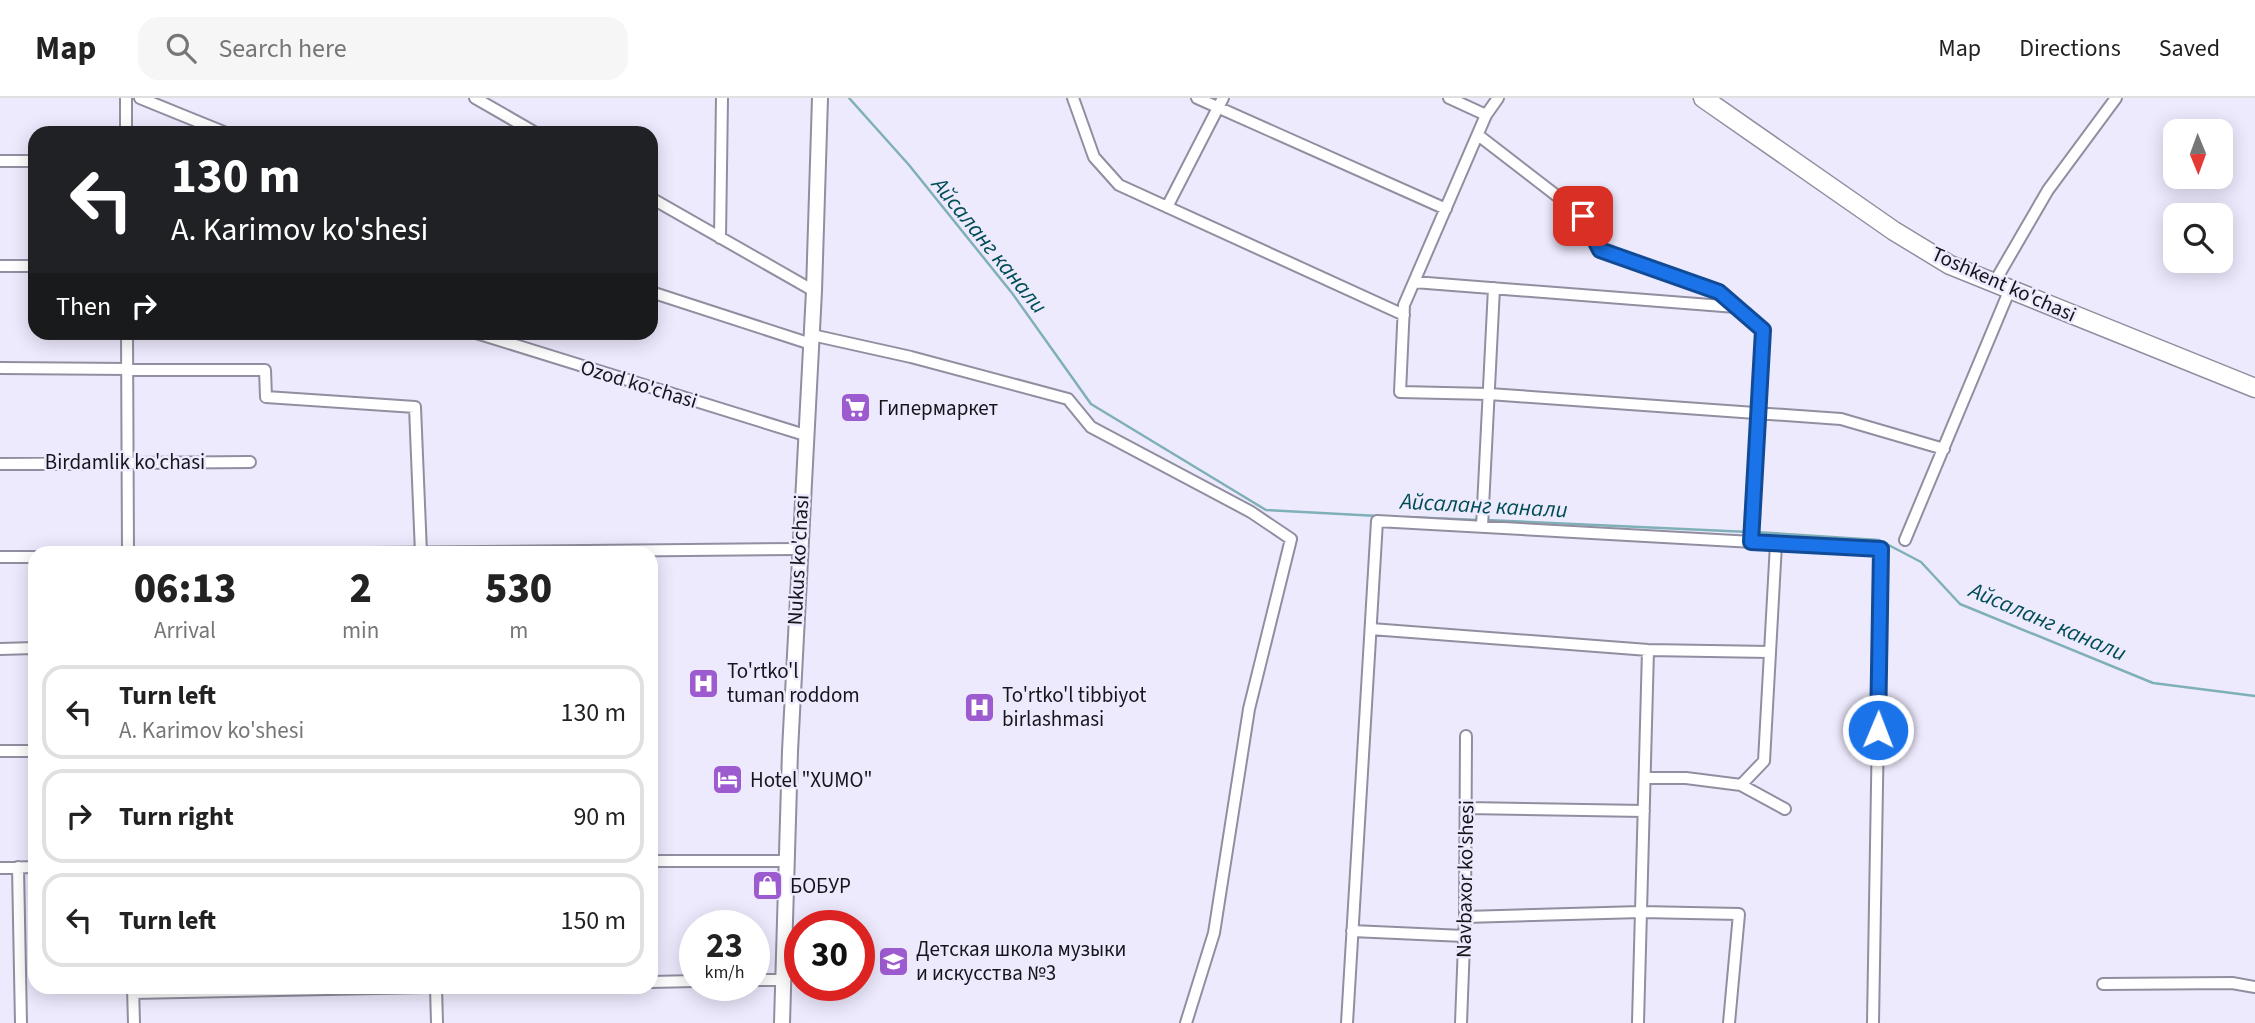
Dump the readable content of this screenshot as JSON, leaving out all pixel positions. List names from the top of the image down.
{
  "streets": {
    "highway": ["Toshkent ko'chasi"],
    "main road": ["Nukus ko'chasi"],
    "street": ["Ozod ko'chasi", "Birdamlik ko'chasi", "Navbaxor ko'shesi"]
  },
  "crossings": [
    ["Ozod ko'chasi", "Nukus ko'chasi"]
  ],
  "water": ["Айсаланг канали"],
  "places": {
    "supermarket": ["Гипермаркет"],
    "hospital": ["To'rtko'l tuman roddom", "To'rtko'l tibbiyot birlashmasi"],
    "hotel": ["Hotel \"XUMO\""],
    "shop": ["БОБУР"],
    "school or university": ["Детская школа музыки и искусства №3"]
  },
  "north": "bottom",
  "page": {
    "header": "Map",
    "search": "Search here",
    "nav": ["Map", "Directions", "Saved"],
    "turn": ["130 m", "A. Karimov ko'shesi"],
    "then": "Then",
    "eta": [
      "06:13",
      "Arrival",
      "2",
      "min",
      "530",
      "m"
    ],
    "list": [
      {
        "name": "Turn left",
        "note": "A. Karimov ko'shesi",
        "value": "130 m"
      },
      {
        "name": "Turn right",
        "value": "90 m"
      },
      {
        "name": "Turn left",
        "value": "150 m"
      }
    ],
    "speed": "23 km/h",
    "limit": "30"
  }
}
